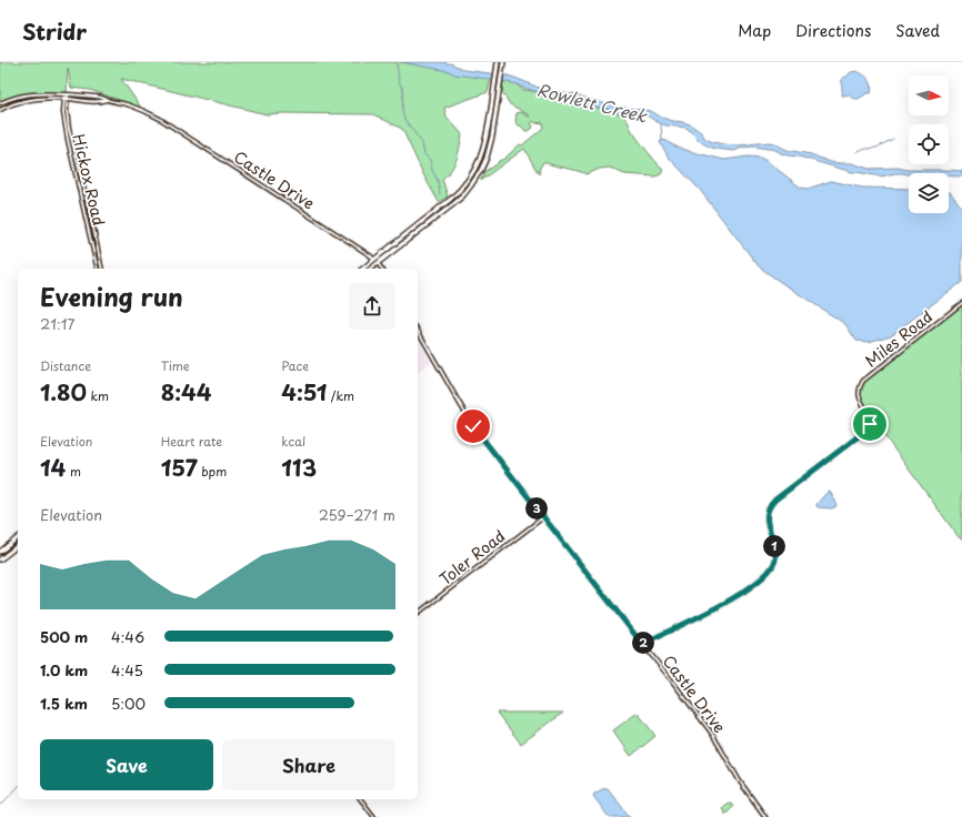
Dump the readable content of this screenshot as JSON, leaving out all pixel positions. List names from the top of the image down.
{
  "streets": {
    "street": [
      "Hickox Road",
      "Castle Drive",
      "Miles Road",
      "Toler Road"
    ]
  },
  "crossings": [
    ["Castle Drive", "Miles Road"],
    ["Castle Drive", "Toler Road"]
  ],
  "water": ["Rowlett Creek"],
  "north": "right",
  "page": {
    "header": "Stridr",
    "nav": ["Map", "Directions", "Saved"],
    "heading": ["Evening run", "21:17"],
    "stats": [
      ["Distance", "1.80 km"],
      ["Time", "8:44"],
      ["Pace", "4:51 /km"],
      ["Elevation", "14 m"],
      ["Heart rate", "157 bpm"],
      ["kcal", "113"]
    ],
    "chart": ["Elevation", "259–271 m"],
    "pins": ["3", "1", "2"],
    "list": [
      {
        "name": "500 m",
        "note": "4:46"
      },
      {
        "name": "1.0 km",
        "note": "4:45"
      },
      {
        "name": "1.5 km",
        "note": "5:00"
      }
    ],
    "buttons": ["Save", "Share"]
  }
}
